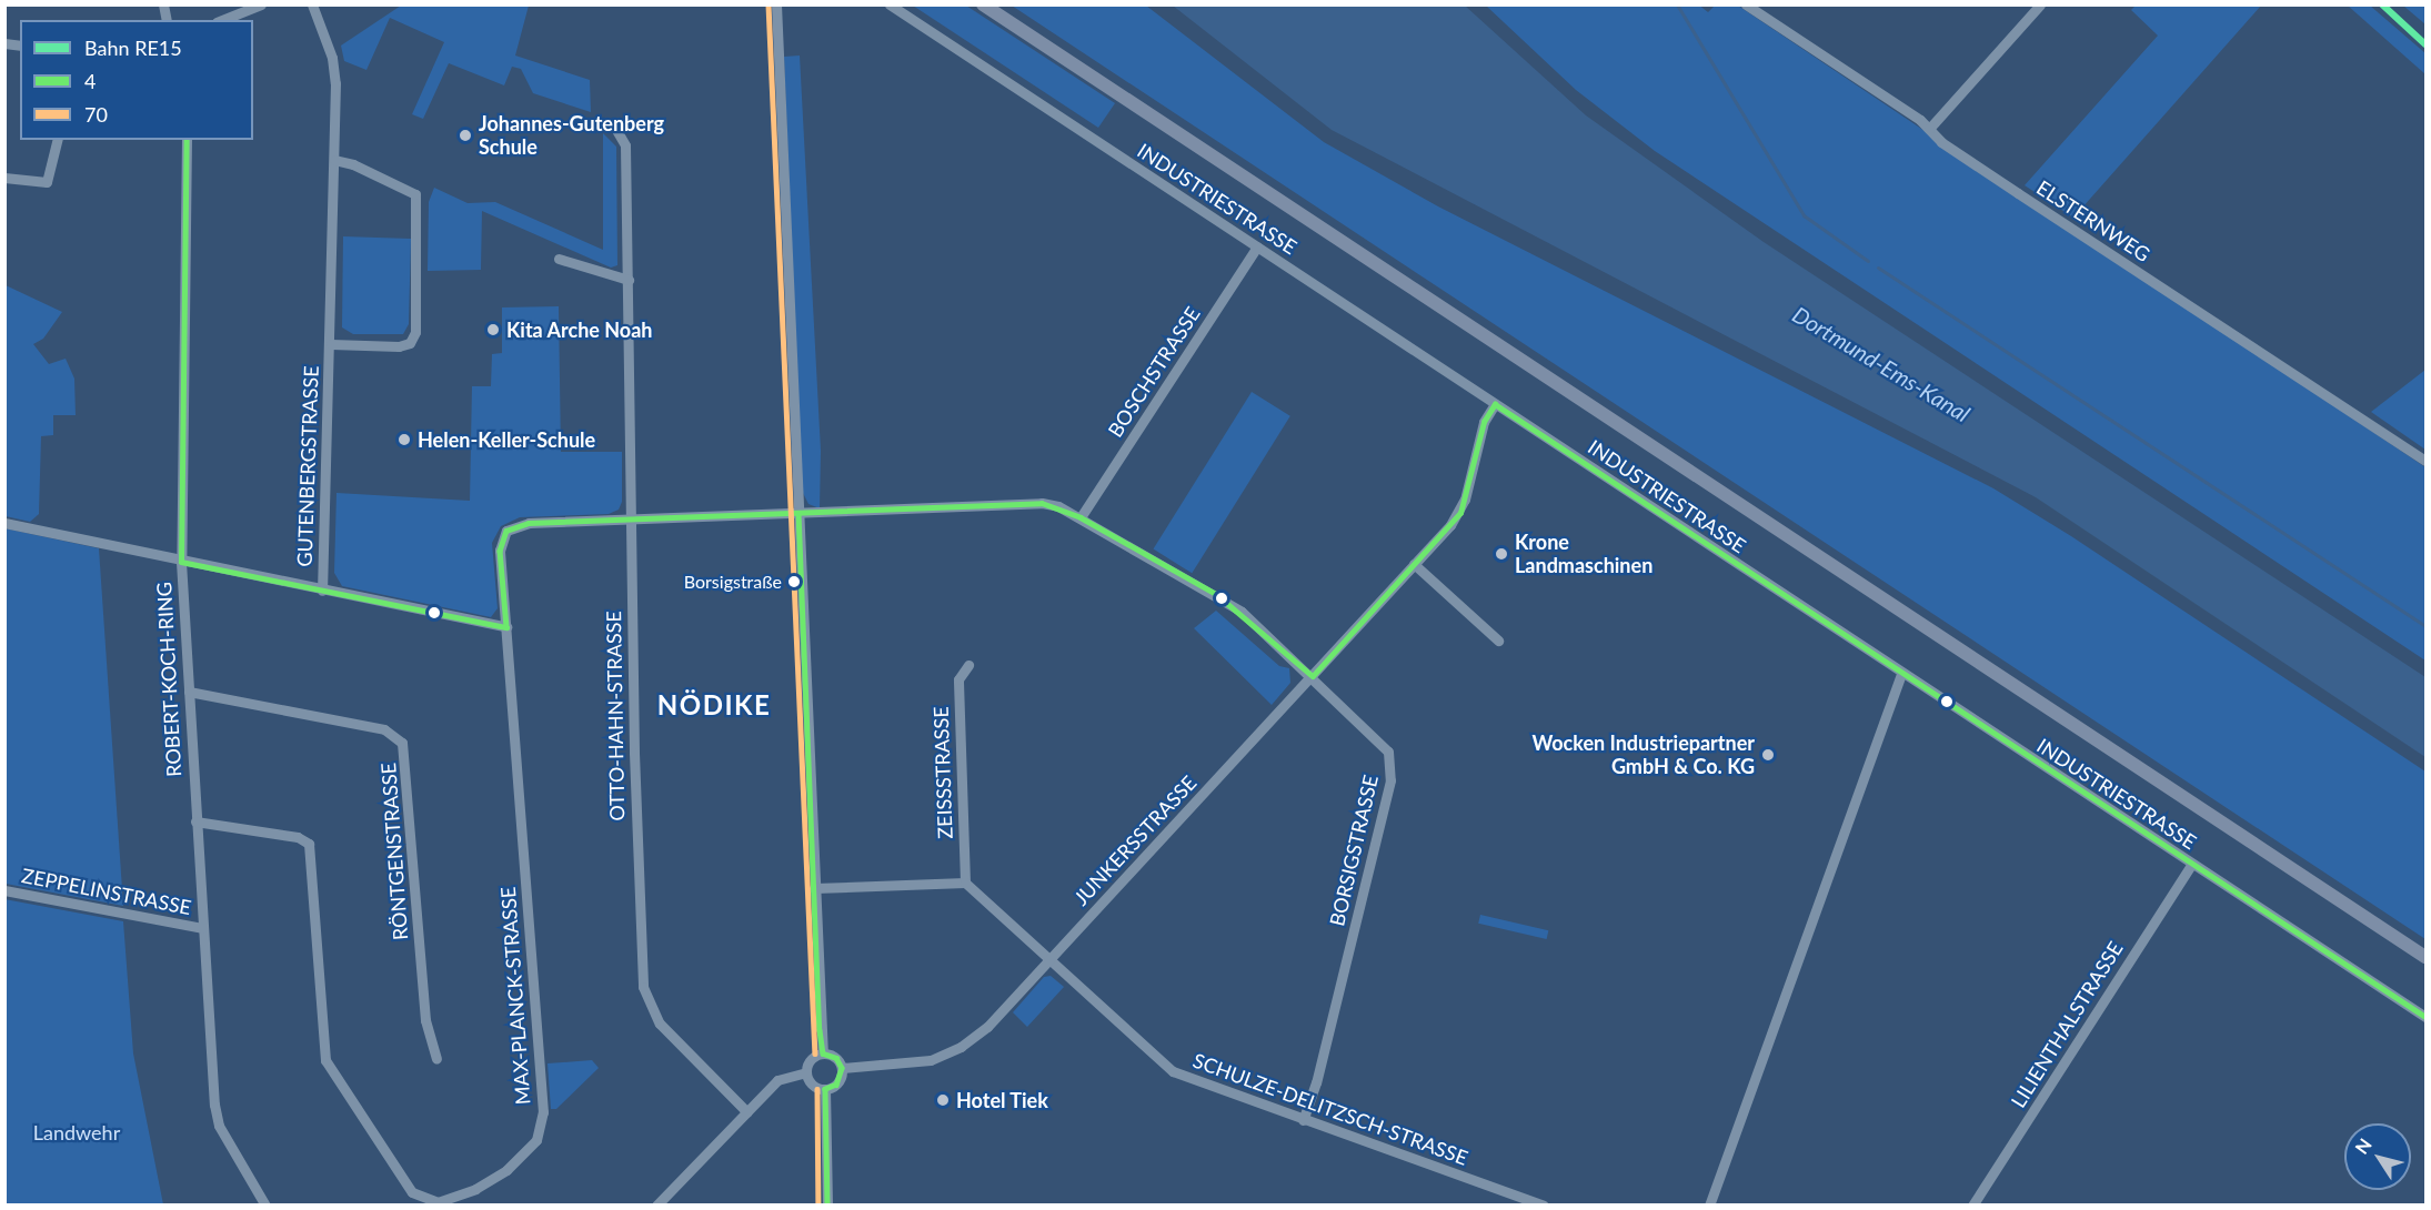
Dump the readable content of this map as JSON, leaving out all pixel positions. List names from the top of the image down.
{
  "streets": {
    "street": [
      "INDUSTRIESTRASSE",
      "ELSTERNWEG",
      "BOSCHSTRASSE",
      "GUTENBERGSTRASSE",
      "ROBERT-KOCH-RING",
      "OTTO-HAHN-STRASSE",
      "ZEISSSTRASSE",
      "JUNKERSSTRASSE",
      "BORSIGSTRASSE",
      "RÖNTGENSTRASSE",
      "ZEPPELINSTRASSE",
      "MAX-PLANCK-STRASSE",
      "LILIENTHALSTRASSE",
      "SCHULZE-DELITZSCH-STRASSE"
    ]
  },
  "crossings": [
    ["INDUSTRIESTRASSE", "BOSCHSTRASSE"],
    ["INDUSTRIESTRASSE", "JUNKERSSTRASSE"],
    ["INDUSTRIESTRASSE", "LILIENTHALSTRASSE"],
    ["BOSCHSTRASSE", "BORSIGSTRASSE"],
    ["ROBERT-KOCH-RING", "RÖNTGENSTRASSE"],
    ["ROBERT-KOCH-RING", "ZEPPELINSTRASSE"],
    ["ROBERT-KOCH-RING", "MAX-PLANCK-STRASSE"],
    ["OTTO-HAHN-STRASSE", "BORSIGSTRASSE"],
    ["ZEISSSTRASSE", "SCHULZE-DELITZSCH-STRASSE"],
    ["JUNKERSSTRASSE", "BORSIGSTRASSE"],
    ["JUNKERSSTRASSE", "SCHULZE-DELITZSCH-STRASSE"],
    ["BORSIGSTRASSE", "MAX-PLANCK-STRASSE"],
    ["BORSIGSTRASSE", "SCHULZE-DELITZSCH-STRASSE"]
  ],
  "districts": ["NÖDIKE"],
  "water": ["Dortmund-Ems-Kanal"],
  "parks": ["Landwehr"],
  "places": [
    "Johannes-Gutenberg Schule",
    "Kita Arche Noah",
    "Helen-Keller-Schule",
    "Krone Landmaschinen",
    "Borsigstraße",
    "Wocken Industriepartner GmbH & Co. KG",
    "Hotel Tiek"
  ],
  "lines": ["rail line RE15", "transit line 70", "transit line 4"],
  "legend": ["Bahn RE15", "4", "70"],
  "north": "top left"
}
